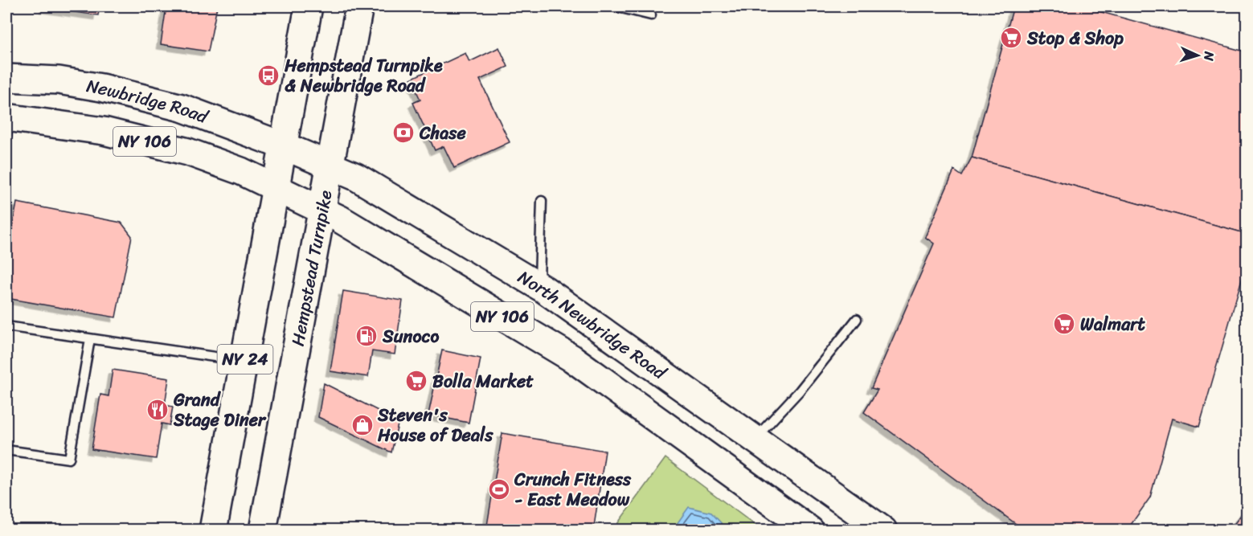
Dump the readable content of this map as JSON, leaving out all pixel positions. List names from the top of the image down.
{
  "streets": {
    "main road": [
      "Newbridge Road",
      "NY 106",
      "Hempstead Turnpike",
      "North Newbridge Road",
      "NY 24"
    ]
  },
  "crossings": [
    ["Newbridge Road", "NY 106"],
    ["Newbridge Road", "Hempstead Turnpike"],
    ["Newbridge Road", "North Newbridge Road"],
    ["Newbridge Road", "NY 24"],
    ["NY 106", "Hempstead Turnpike"],
    ["Hempstead Turnpike", "North Newbridge Road"],
    ["North Newbridge Road", "NY 24"]
  ],
  "places": {
    "supermarket": ["Stop & Shop", "Walmart", "Bolla Market"],
    "bus stop": ["Hempstead Turnpike & Newbridge Road"],
    "bank": ["Chase"],
    "fuel station": ["Sunoco"],
    "restaurant": ["Grand Stage Diner"],
    "shop": ["Steven's House of Deals"],
    "sports": ["Crunch Fitness - East Meadow"]
  },
  "north": "right"
}
